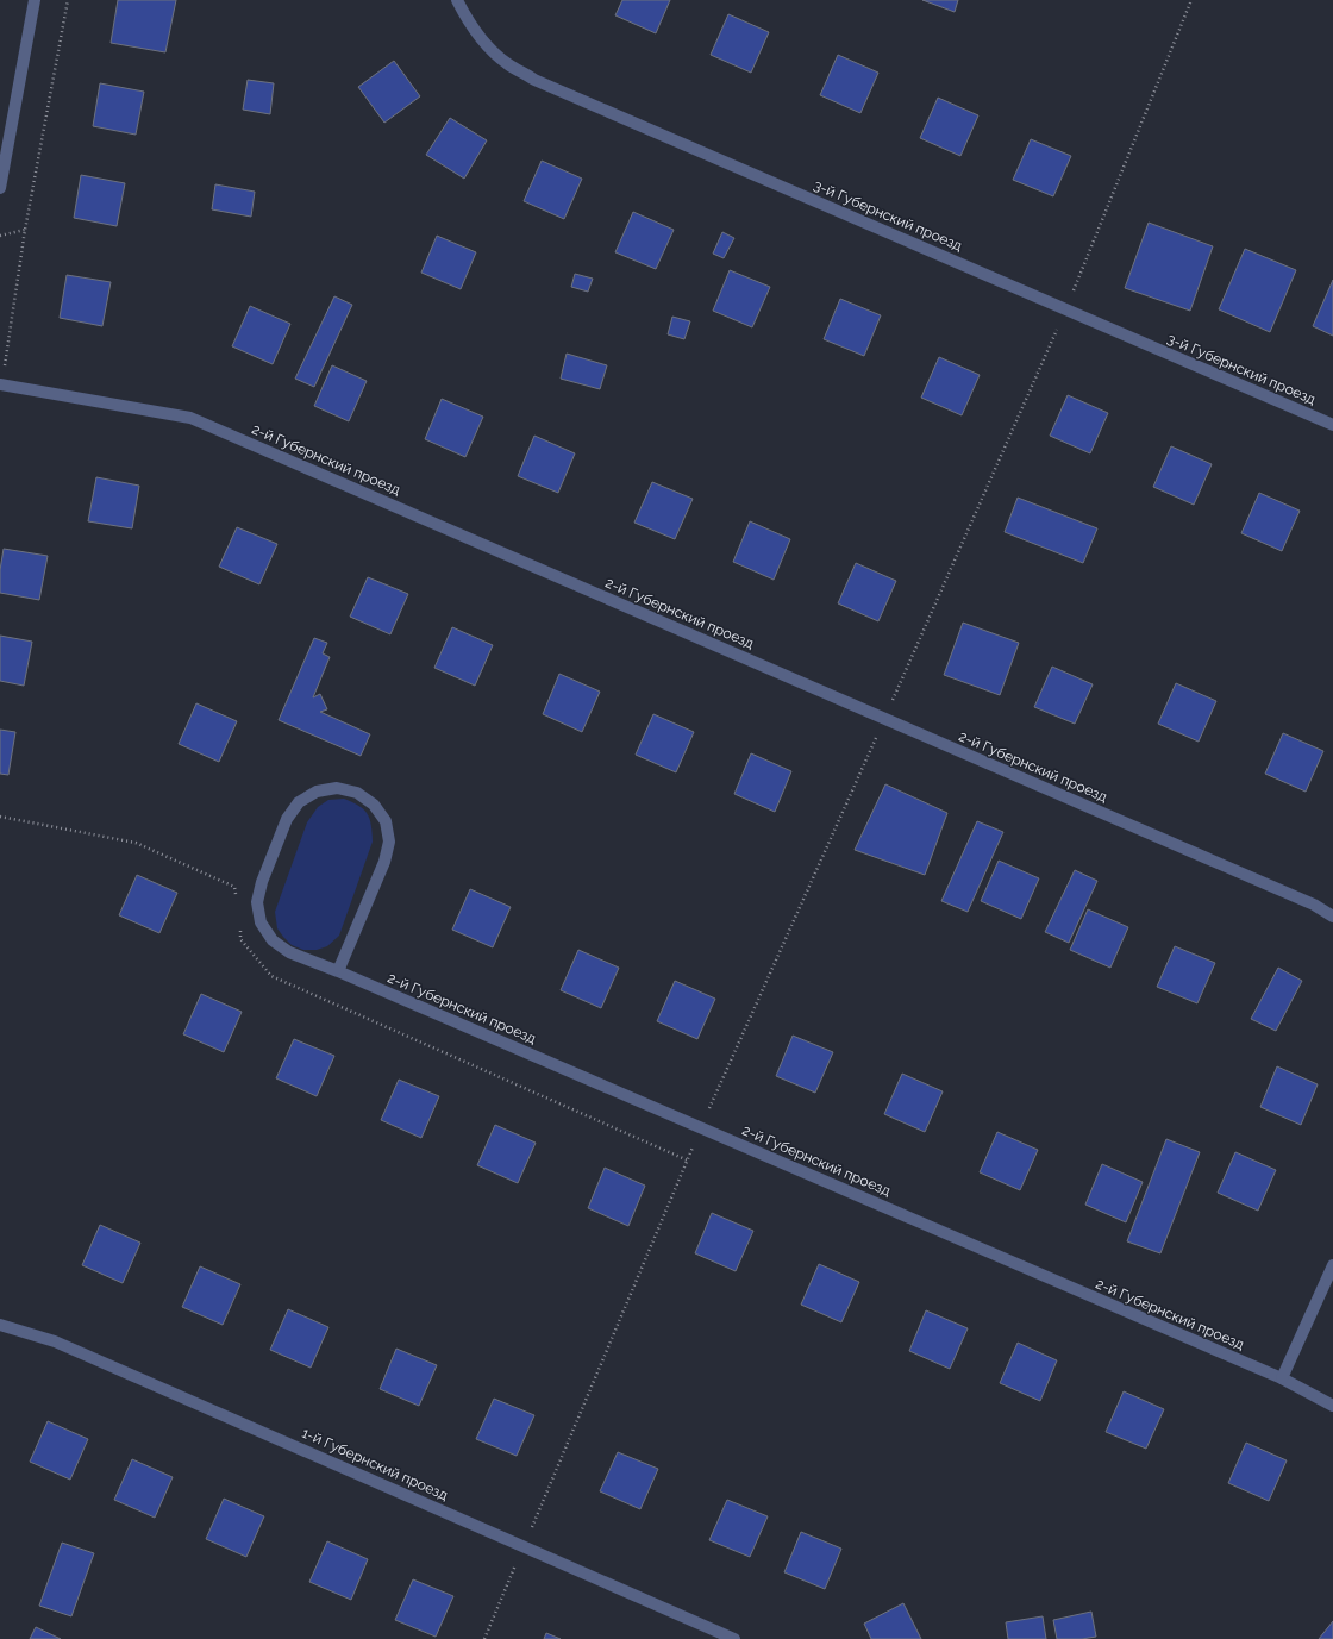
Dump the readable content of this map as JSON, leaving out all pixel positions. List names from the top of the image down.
{
  "streets": {
    "street": ["3-й Губернский проезд", "2-й Губернский проезд", "1-й Губернский проезд"]
  }
}
